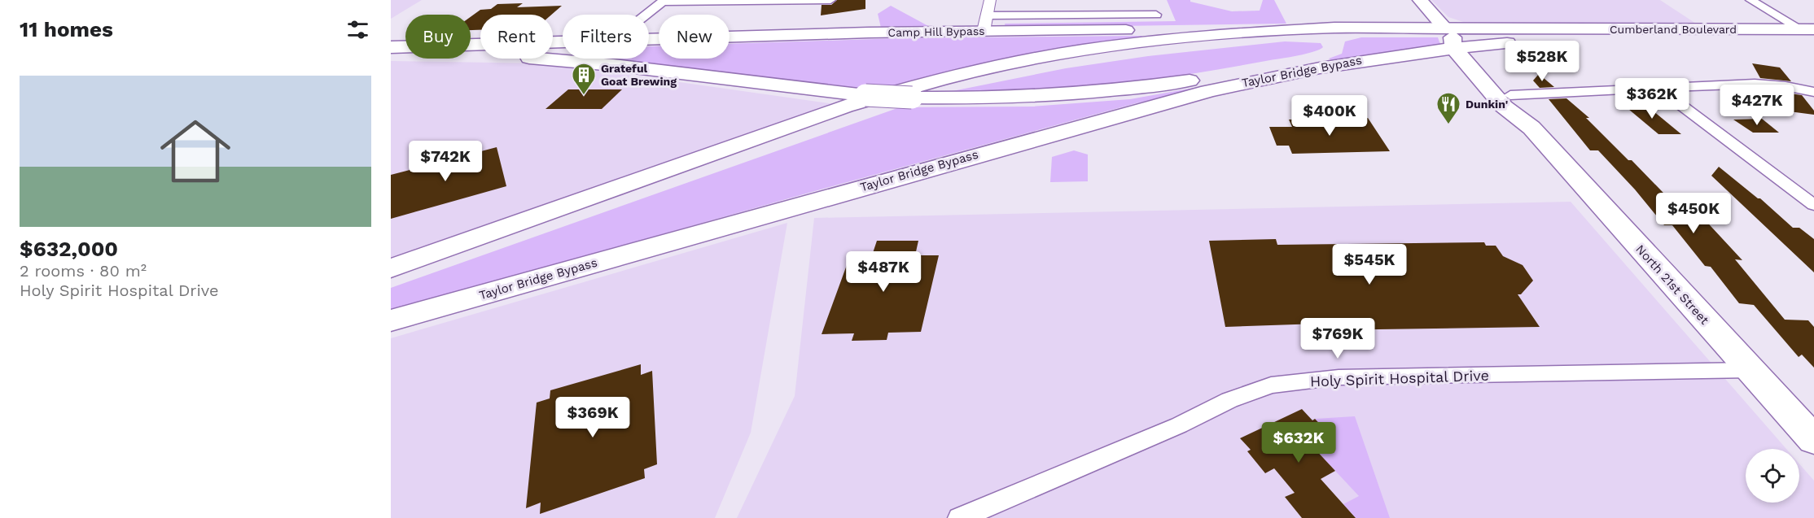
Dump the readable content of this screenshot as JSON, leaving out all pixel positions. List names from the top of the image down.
{
  "streets": {
    "main road": [
      "Cumberland Boulevard",
      "Camp Hill Bypass",
      "Taylor Bridge Bypass",
      "North 21st Street"
    ],
    "street": ["Holy Spirit Hospital Drive"]
  },
  "crossings": [
    ["Cumberland Boulevard", "Taylor Bridge Bypass"],
    ["Cumberland Boulevard", "North 21st Street"],
    ["Taylor Bridge Bypass", "North 21st Street"],
    ["North 21st Street", "Holy Spirit Hospital Drive"]
  ],
  "places": {
    "building": ["Grateful Goat Brewing"],
    "restaurant": ["Dunkin'"]
  },
  "page": {
    "heading": "11 homes",
    "chip": [
      "Buy",
      "Rent",
      "Filters",
      "New"
    ],
    "price": [
      "$528K",
      "$362K",
      "$427K",
      "$400K",
      "$742K",
      "$450K",
      "$545K",
      "$487K",
      "$769K",
      "$369K",
      "$632K"
    ],
    "list": [
      {
        "name": "$632,000",
        "note": "2 rooms · 80 m² · Holy Spirit Hospital Drive"
      }
    ]
  }
}
